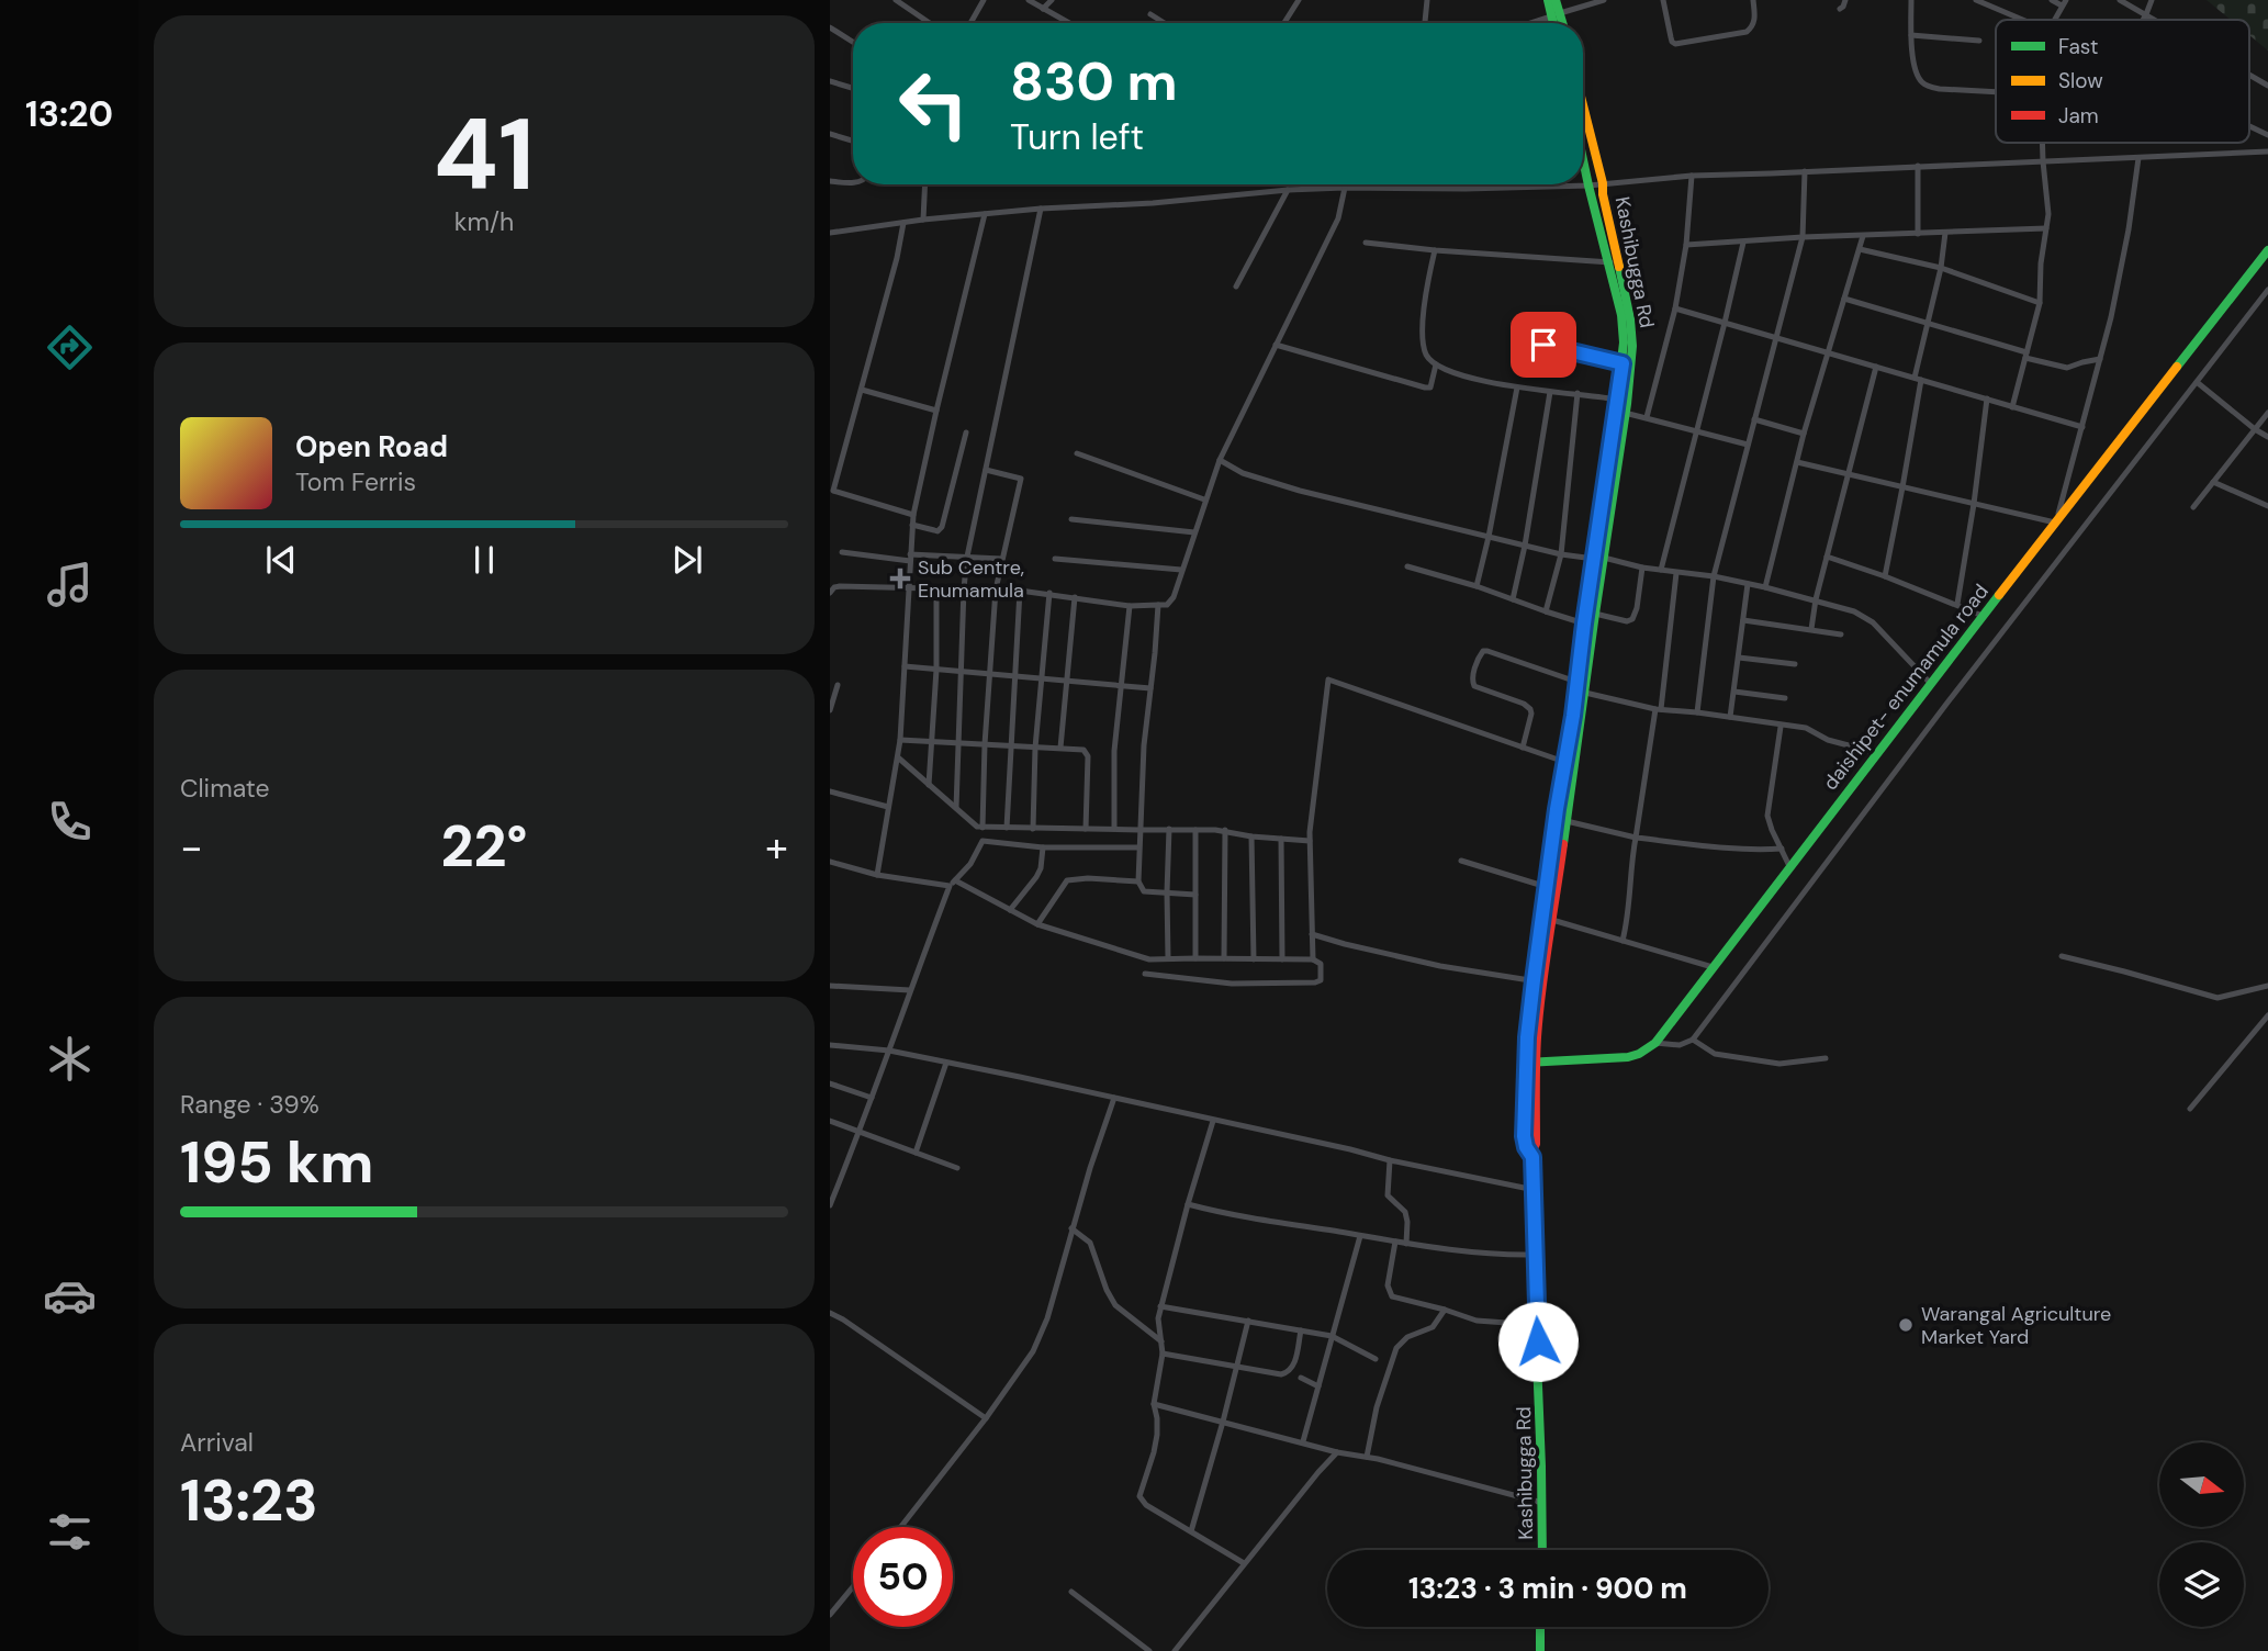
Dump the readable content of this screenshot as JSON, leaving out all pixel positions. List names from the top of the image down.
{
  "streets": {
    "main road": ["Kashibugga Rd", "daishipet- enumamula road"]
  },
  "places": {
    "health": ["Sub Centre, Enumamula"],
    "other": ["Warangal Agriculture Market Yard"]
  },
  "legend": ["Fast", "Slow", "Jam"],
  "north": "right",
  "page": {
    "tabs": "13:20",
    "tile": [
      ["41", "km/h"],
      "Climate",
      ["Range · 39%", "195 km"],
      ["Arrival", "13:23"]
    ],
    "turn": ["830 m", "Turn left"],
    "song": ["Open Road", "Tom Ferris"],
    "heat": ["−", "22°", "+"],
    "limit": "50",
    "trip": "13:23 · 3 min · 900 m"
  }
}
